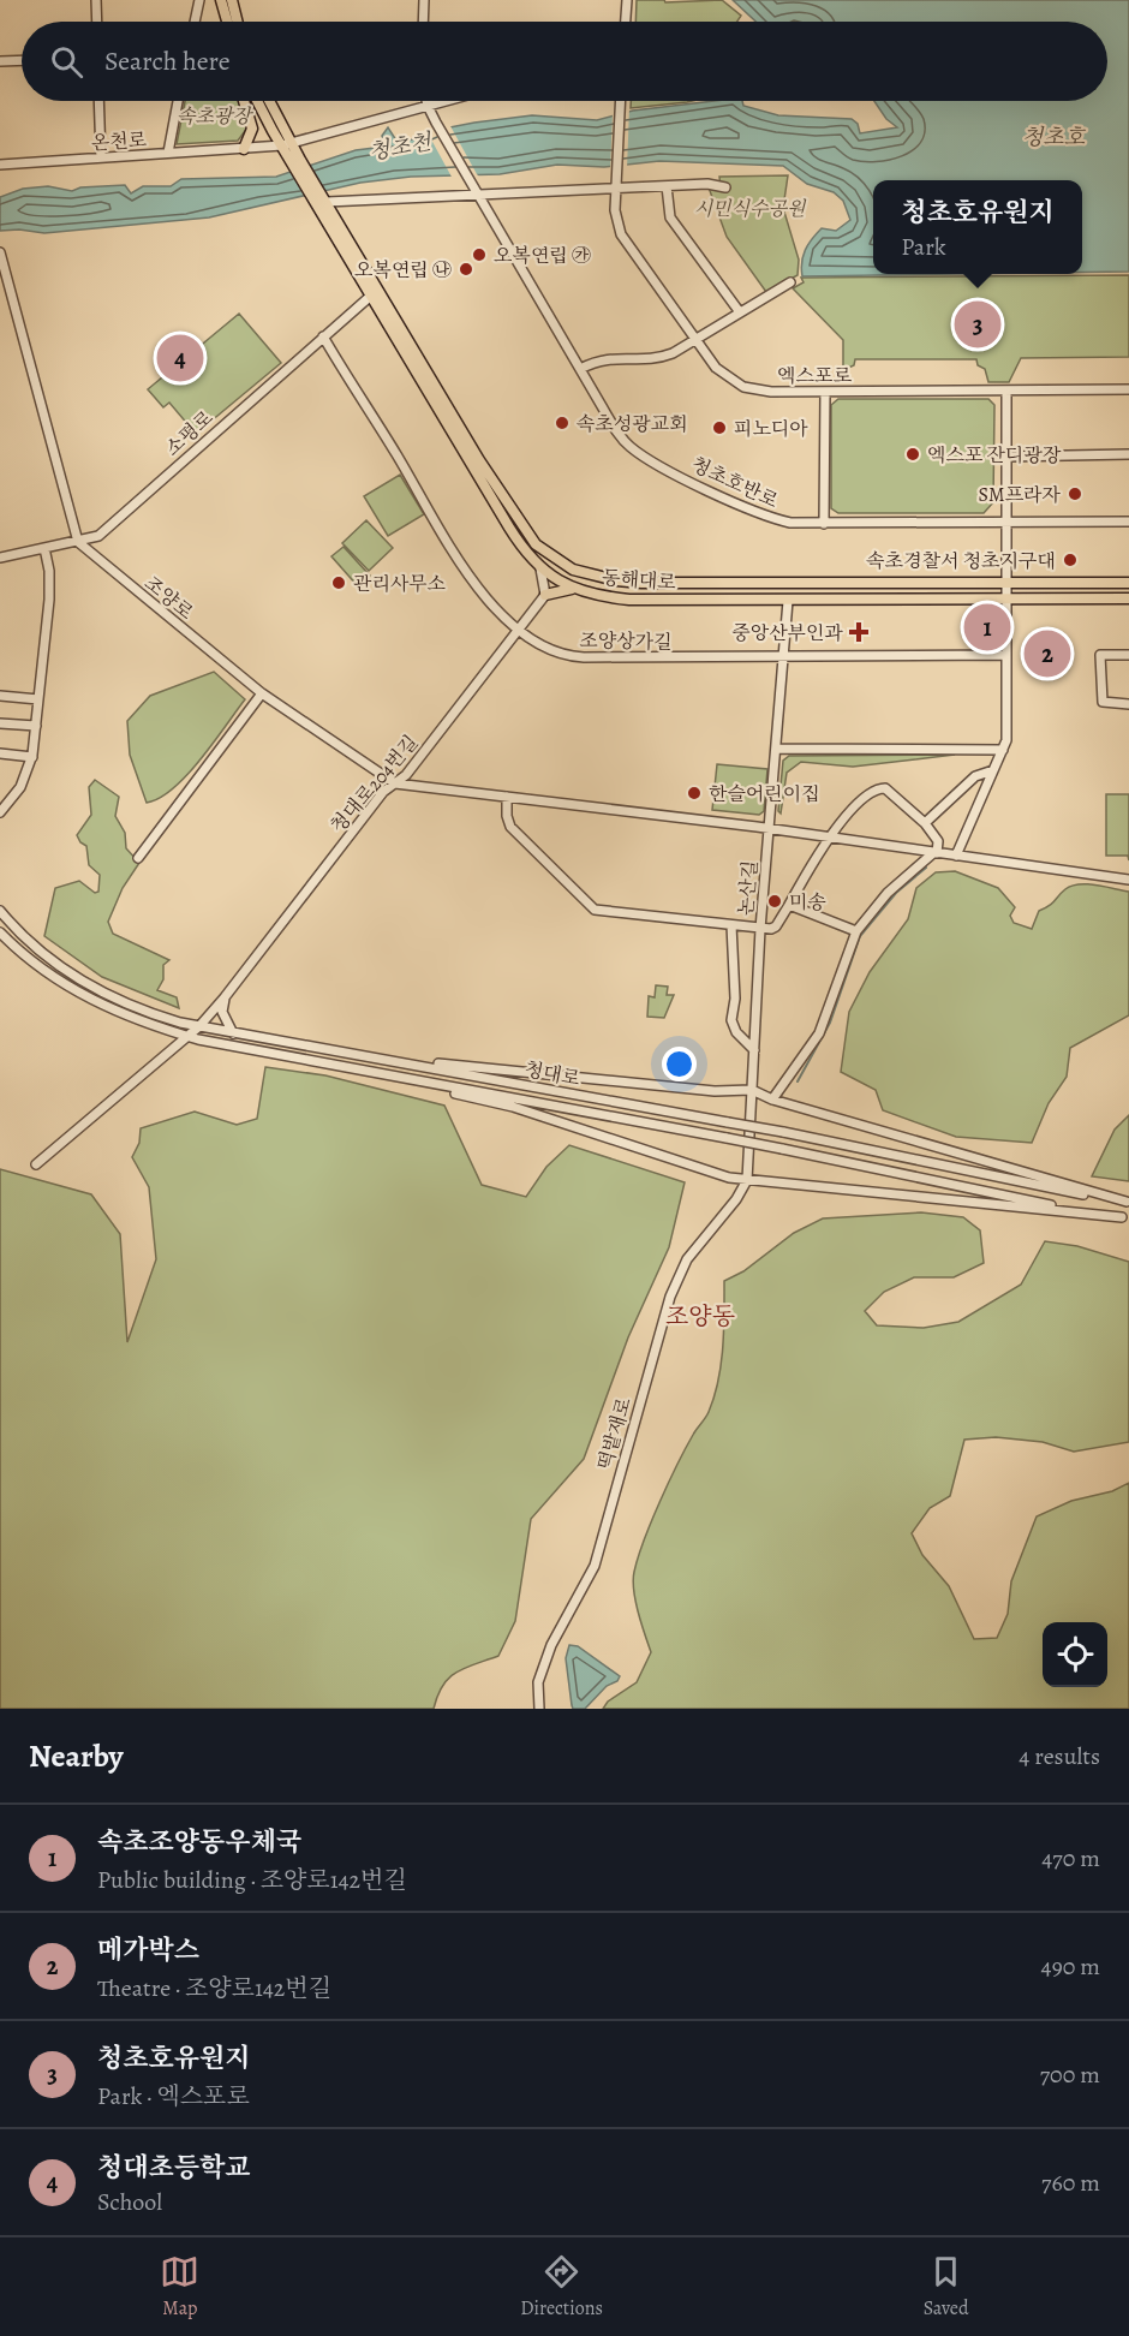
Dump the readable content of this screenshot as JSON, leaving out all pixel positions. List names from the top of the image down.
{
  "streets": {
    "main road": ["동해대로"],
    "street": [
      "온천로",
      "엑스포로",
      "소평로",
      "청초호반로",
      "조양로",
      "조양상가길",
      "청대로204번길",
      "논산길",
      "청대로",
      "떡밭재로"
    ]
  },
  "crossings": [
    ["온천로", "청초호반로"],
    ["온천로", "동해대로"],
    ["소평로", "동해대로"],
    ["소평로", "조양로"],
    ["소평로", "조양상가길"],
    ["동해대로", "논산길"],
    ["조양로", "청대로204번길"],
    ["조양로", "논산길"],
    ["조양상가길", "청대로204번길"],
    ["조양상가길", "논산길"],
    ["청대로204번길", "청대로"],
    ["논산길", "떡밭재로"]
  ],
  "districts": ["조양동"],
  "water": ["청초호", "청초천"],
  "parks": ["속초광장", "시민식수공원"],
  "places": {
    "other": [
      "오복연립 ㉮",
      "오복연립 ㉯",
      "속초성광교회",
      "피노디아",
      "엑스포 잔디광장",
      "SM프라자",
      "속초경찰서 청초지구대",
      "관리사무소",
      "한슬어린이집",
      "미송"
    ],
    "health": ["중앙산부인과"]
  },
  "page": {
    "search": "Search here",
    "popup": ["청초호유원지", "Park"],
    "pins": [
      "3",
      "4",
      "1",
      "2"
    ],
    "heading": ["Nearby", "4 results"],
    "list": [
      {
        "mark": "1",
        "name": "속초조양동우체국",
        "note": "Public building · 조양로142번길",
        "value": "470 m"
      },
      {
        "mark": "2",
        "name": "메가박스",
        "note": "Theatre · 조양로142번길",
        "value": "490 m"
      },
      {
        "mark": "3",
        "name": "청초호유원지",
        "note": "Park · 엑스포로",
        "value": "700 m"
      },
      {
        "mark": "4",
        "name": "청대초등학교",
        "note": "School",
        "value": "760 m"
      }
    ],
    "nav": ["Map", "Directions", "Saved"]
  }
}
